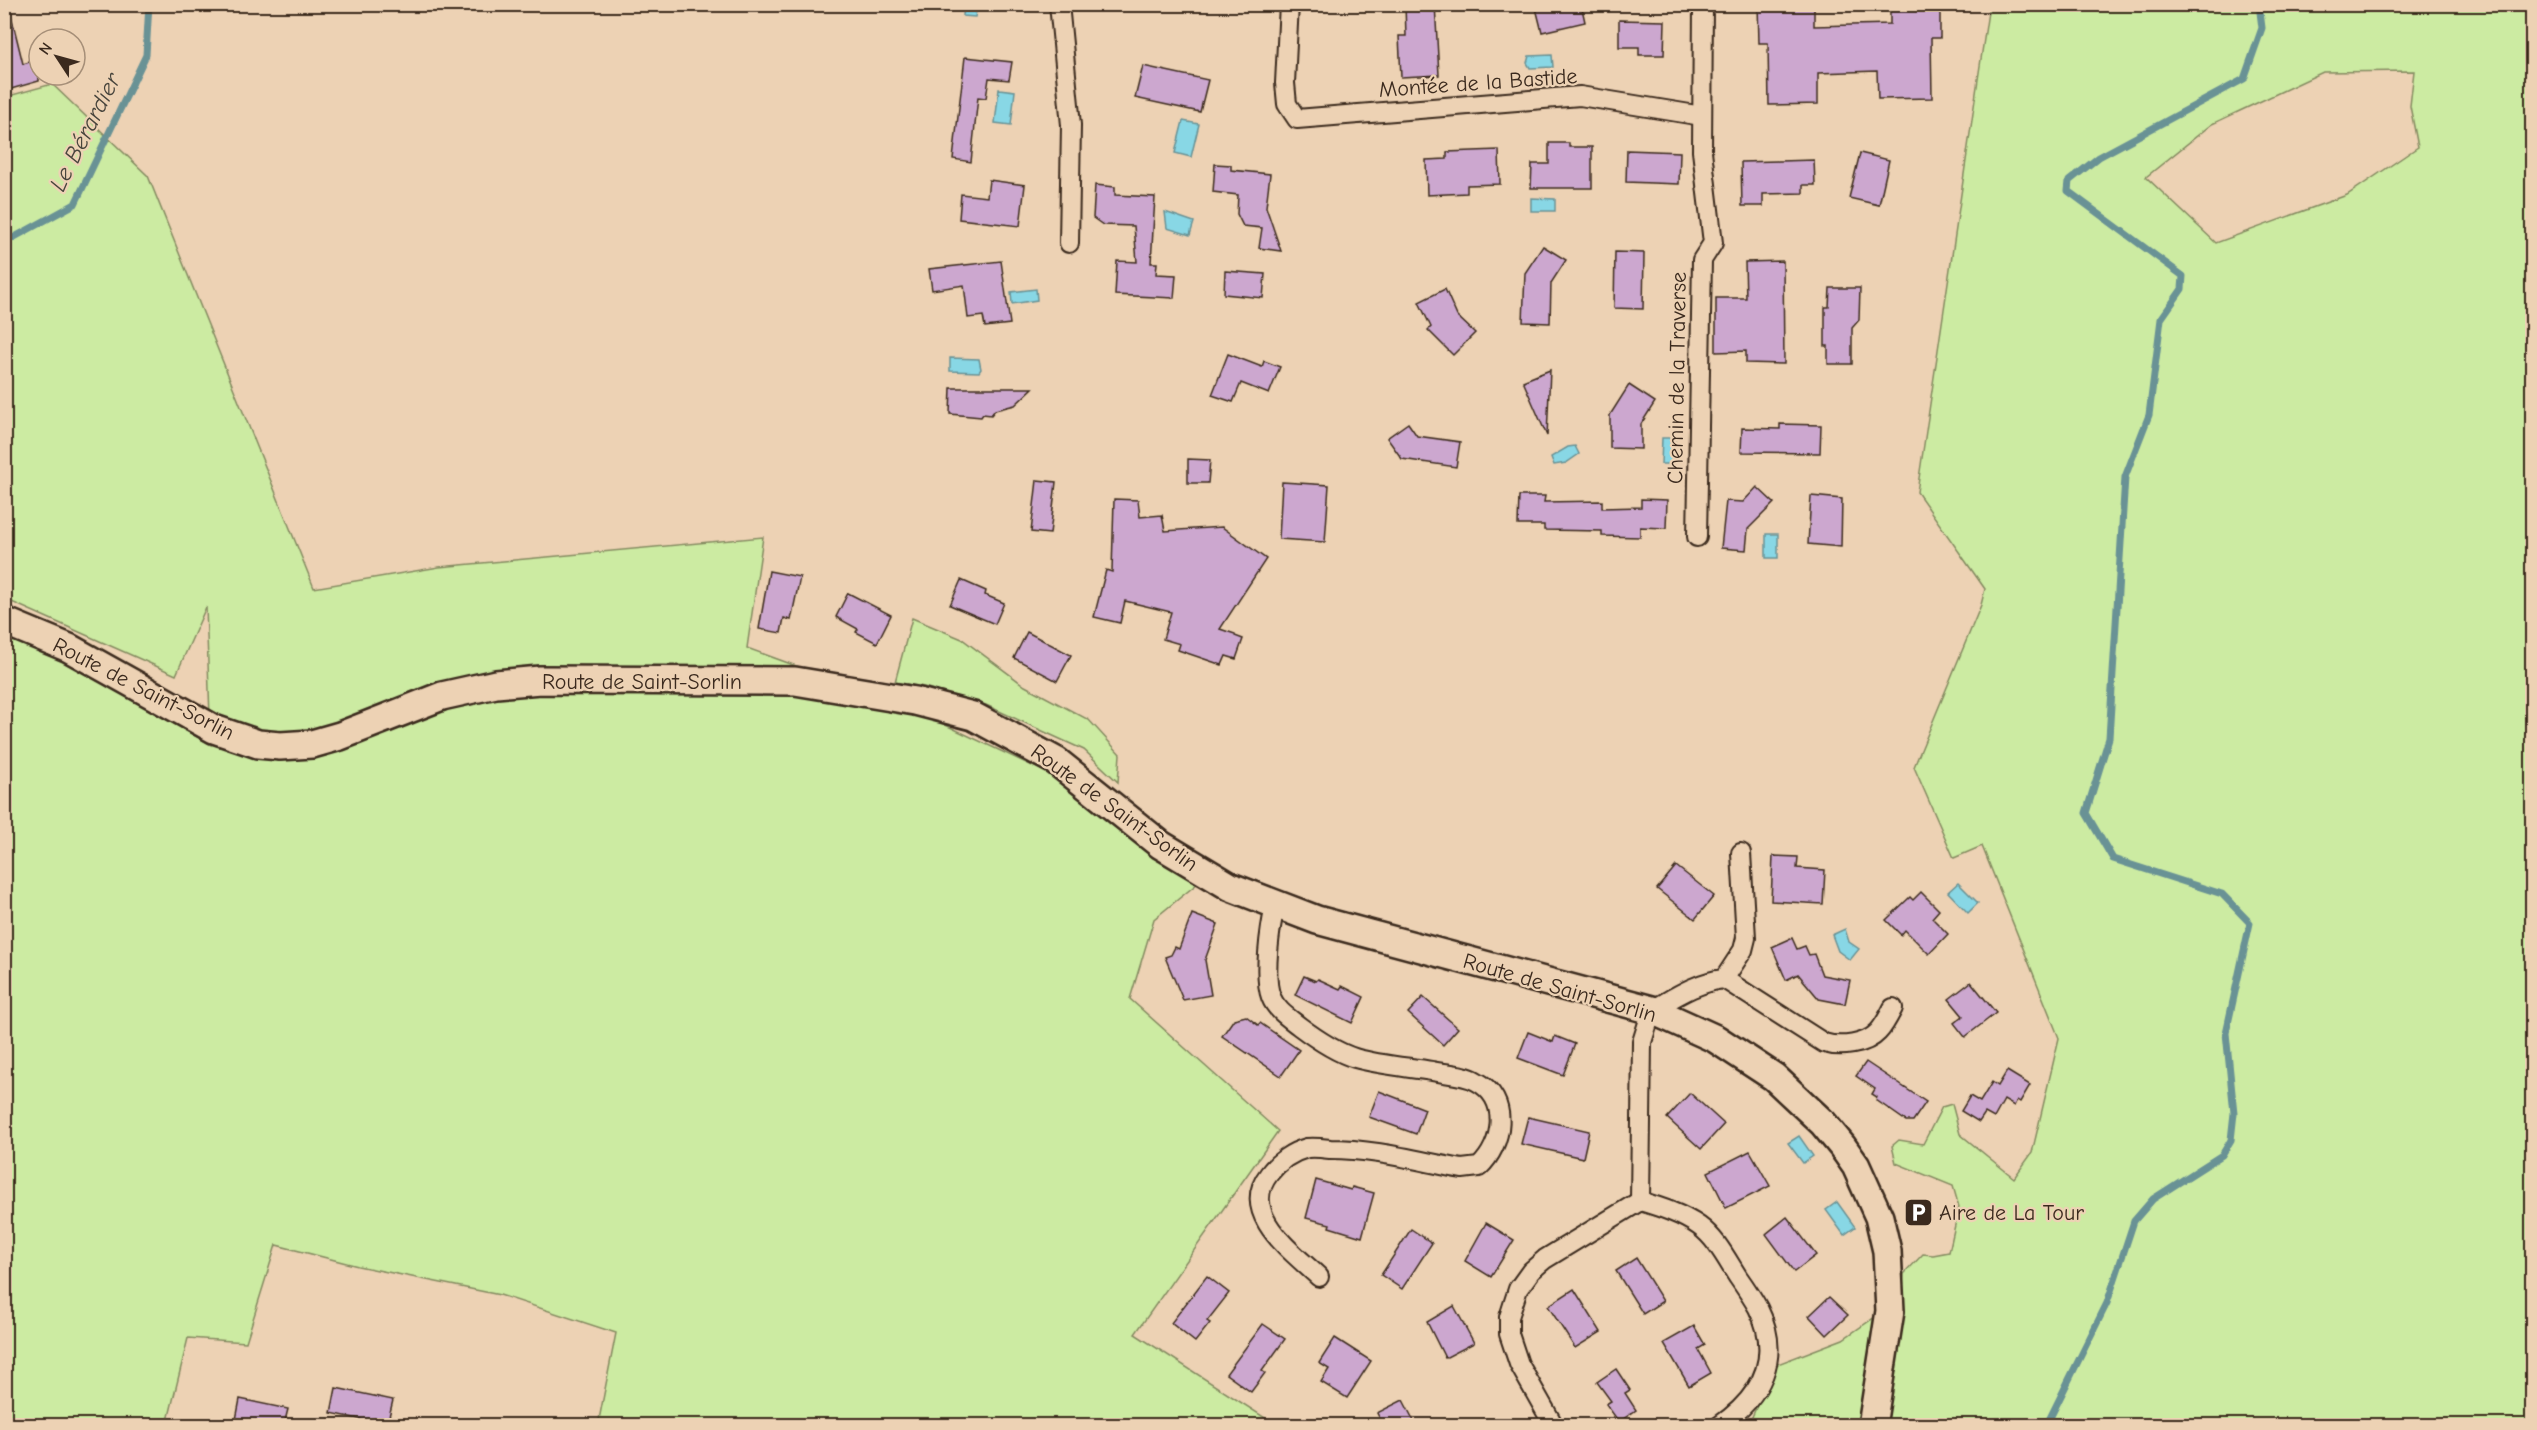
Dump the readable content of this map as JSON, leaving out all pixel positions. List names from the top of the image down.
{
  "streets": {
    "street": ["Montée de la Bastide", "Chemin de la Traverse", "Route de Saint-Sorlin"]
  },
  "crossings": [
    ["Montée de la Bastide", "Chemin de la Traverse"]
  ],
  "water": ["Le Bérardier"],
  "places": {
    "parking": ["Aire de La Tour"]
  },
  "north": "top left"
}
